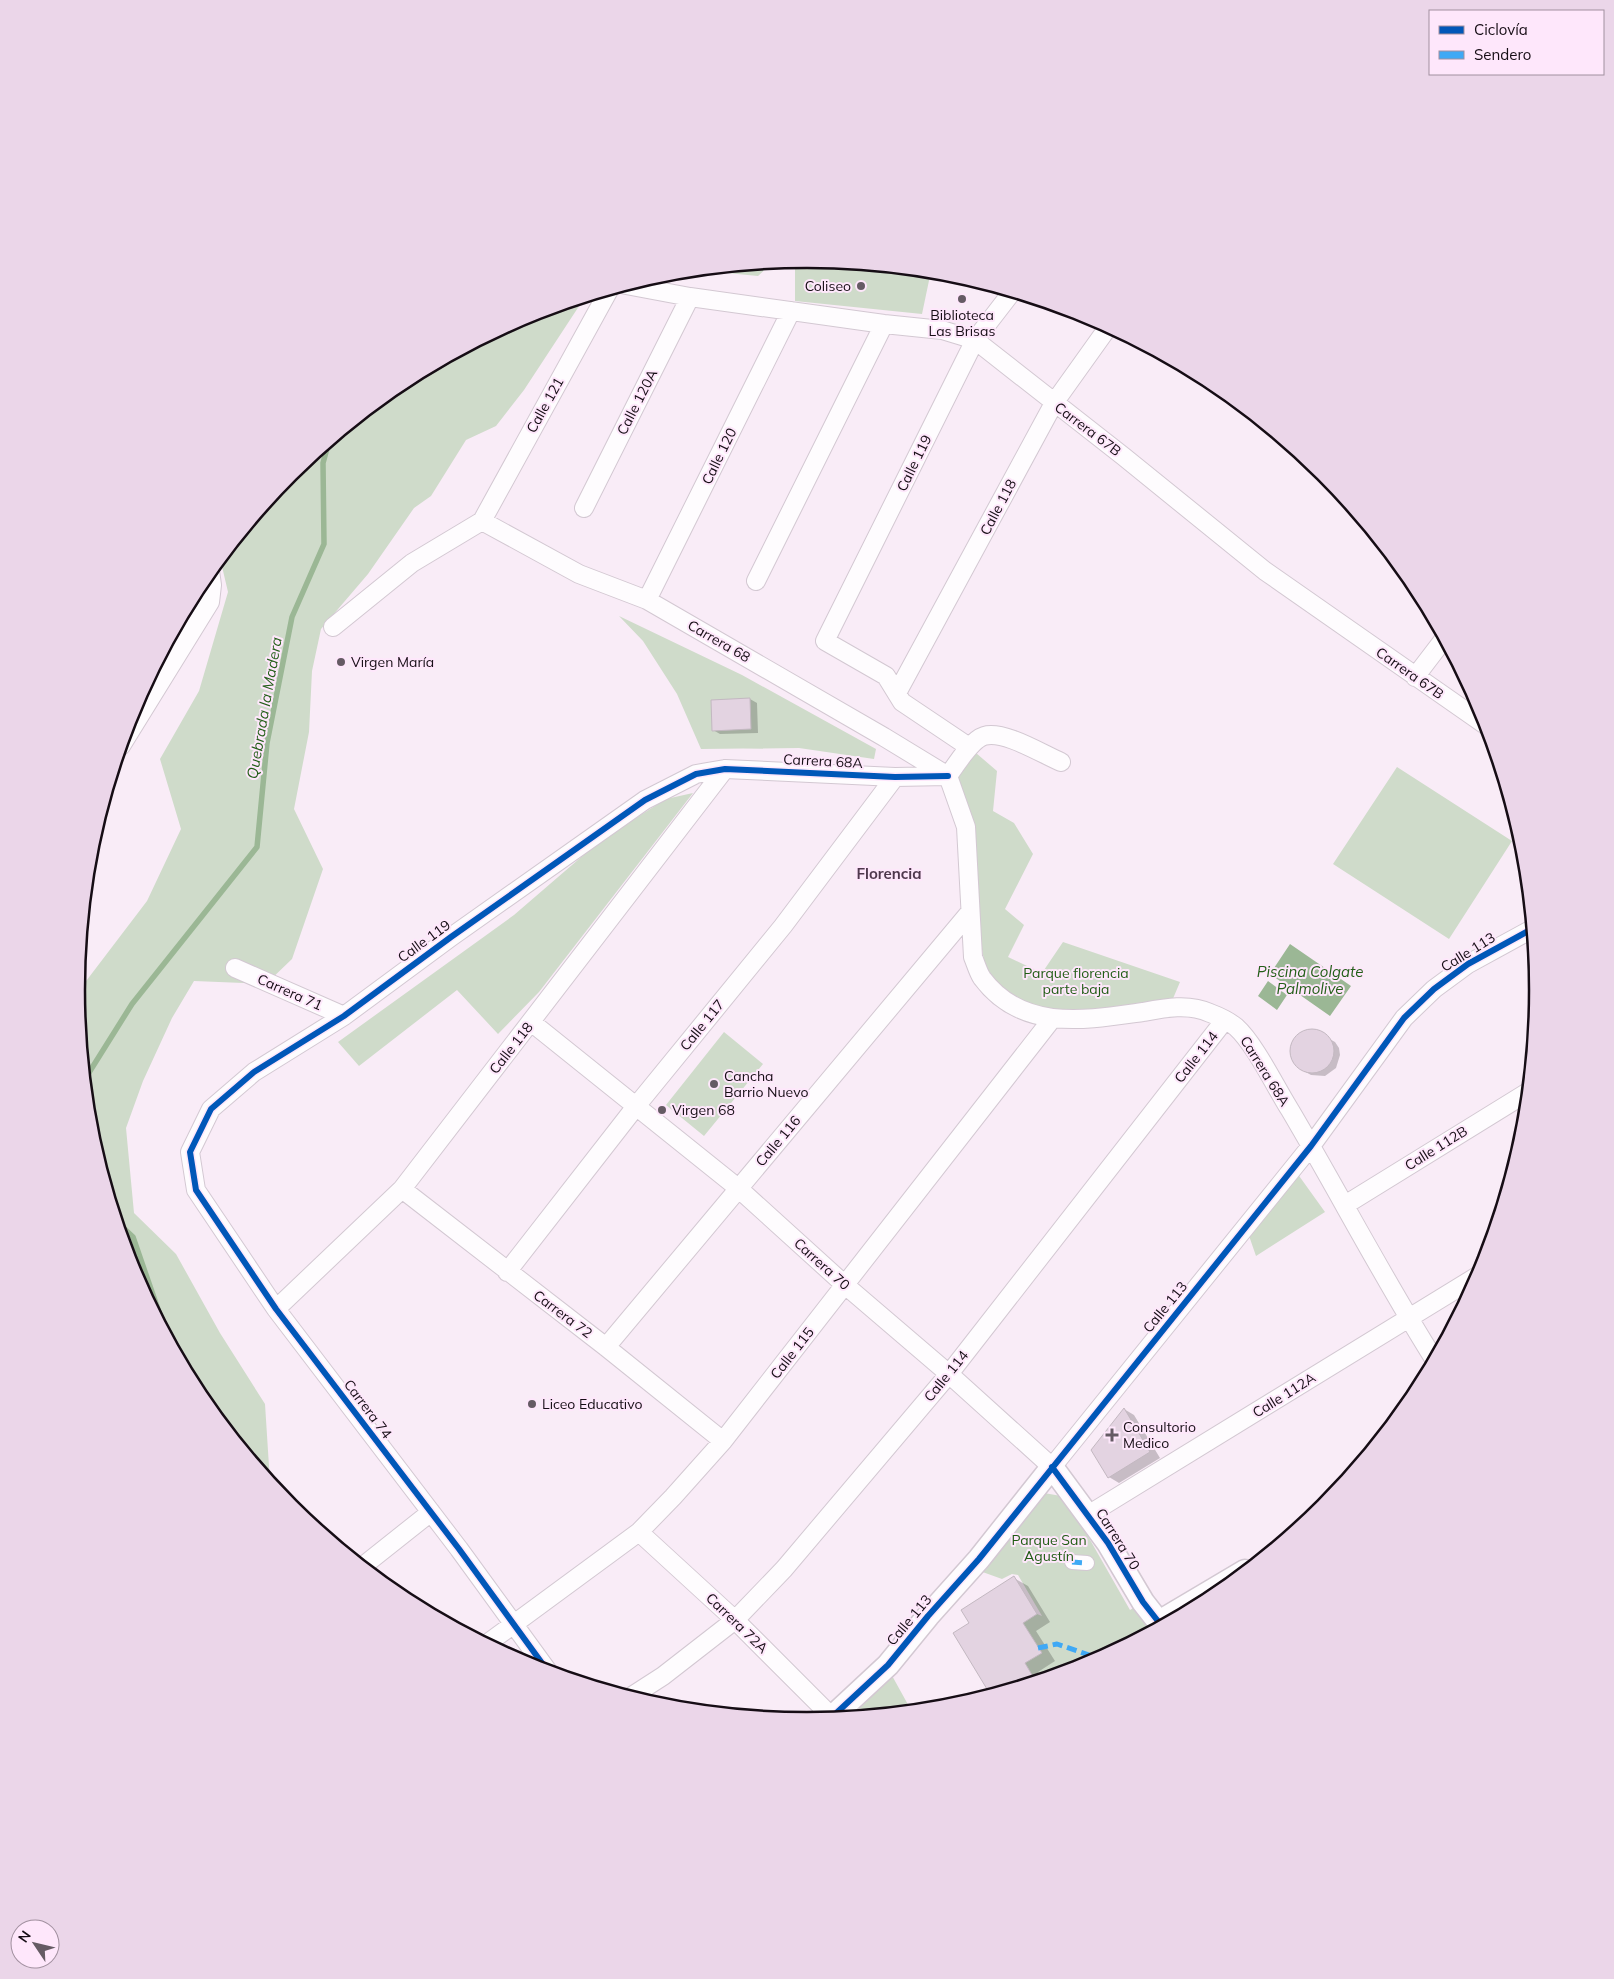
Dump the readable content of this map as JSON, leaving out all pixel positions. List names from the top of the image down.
{
  "streets": {
    "street": [
      "Calle 120A",
      "Calle 121",
      "Carrera 67B",
      "Calle 120",
      "Calle 119",
      "Calle 118",
      "Carrera 68",
      "Carrera 68A",
      "Calle 113",
      "Carrera 71",
      "Calle 117",
      "Calle 114",
      "Calle 116",
      "Calle 112B",
      "Carrera 70",
      "Carrera 72",
      "Calle 115",
      "Calle 112A",
      "Carrera 74",
      "Carrera 72A"
    ]
  },
  "crossings": [
    ["Calle 120A", "Carrera 67B"],
    ["Calle 121", "Carrera 68"],
    ["Carrera 67B", "Calle 120"],
    ["Carrera 67B", "Calle 119"],
    ["Carrera 67B", "Calle 118"],
    ["Calle 120", "Carrera 68"],
    ["Calle 119", "Calle 118"],
    ["Calle 119", "Carrera 68A"],
    ["Calle 119", "Carrera 71"],
    ["Calle 119", "Carrera 74"],
    ["Calle 118", "Carrera 68A"],
    ["Calle 118", "Carrera 70"],
    ["Calle 118", "Carrera 72"],
    ["Calle 118", "Carrera 74"],
    ["Carrera 68", "Carrera 68A"],
    ["Carrera 68A", "Calle 113"],
    ["Carrera 68A", "Calle 117"],
    ["Carrera 68A", "Calle 114"],
    ["Carrera 68A", "Calle 116"],
    ["Carrera 68A", "Calle 112B"],
    ["Carrera 68A", "Calle 115"],
    ["Carrera 68A", "Calle 112A"],
    ["Calle 113", "Carrera 70"],
    ["Calle 117", "Carrera 70"],
    ["Calle 117", "Carrera 72"],
    ["Calle 114", "Carrera 70"],
    ["Calle 114", "Carrera 72A"],
    ["Calle 116", "Carrera 70"],
    ["Calle 116", "Carrera 72"],
    ["Carrera 70", "Calle 115"],
    ["Carrera 70", "Calle 112A"],
    ["Carrera 72", "Calle 115"],
    ["Calle 115", "Carrera 74"],
    ["Calle 115", "Carrera 72A"]
  ],
  "districts": ["Florencia"],
  "water": ["Quebrada la Madera", "Piscina Colgate Palmolive"],
  "parks": ["Parque florencia parte baja", "Parque San Agustín"],
  "places": {
    "other": [
      "Coliseo",
      "Biblioteca Las Brisas",
      "Virgen María",
      "Cancha Barrio Nuevo",
      "Virgen 68",
      "Liceo Educativo"
    ],
    "health": ["Consultorio Medico"]
  },
  "legend": ["Ciclovía", "Sendero"],
  "north": "top left"
}
